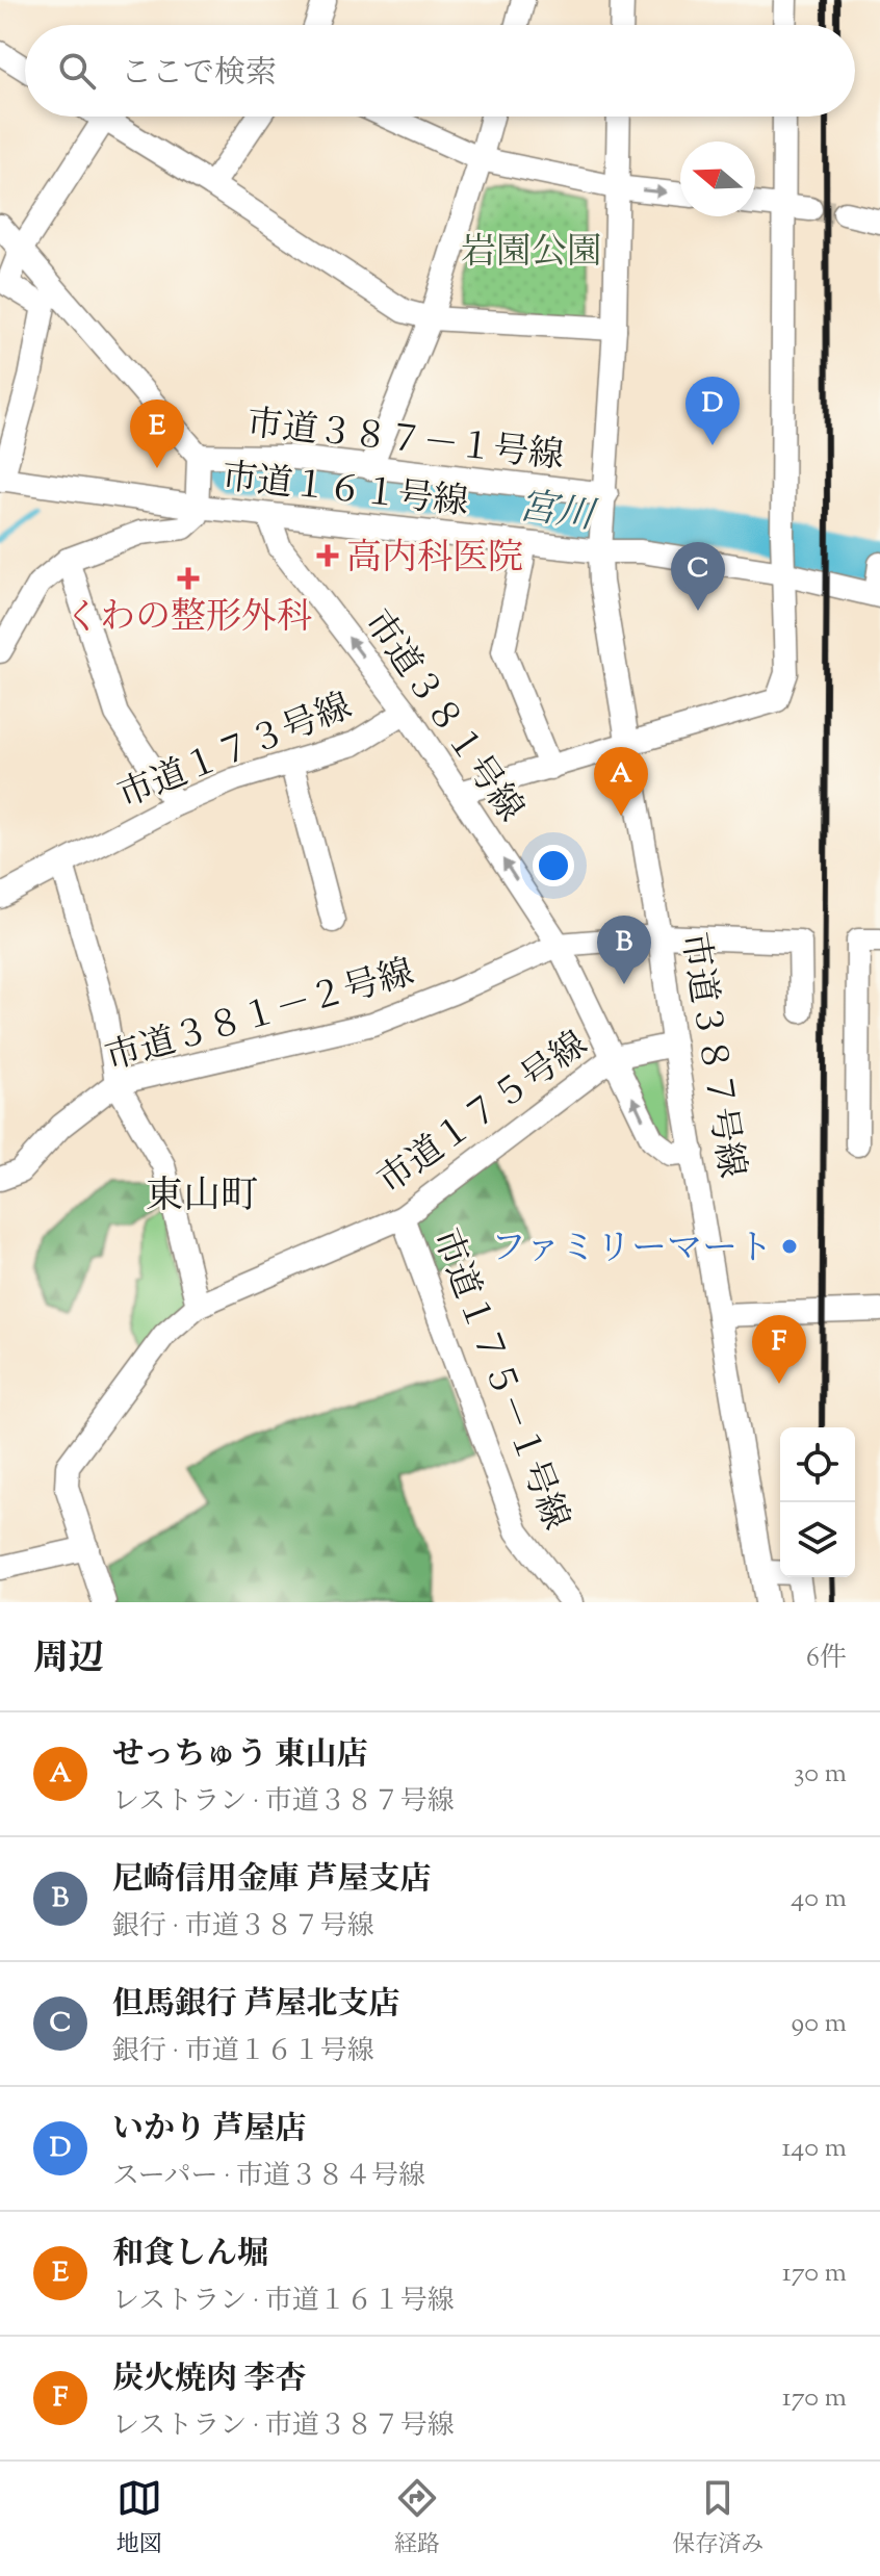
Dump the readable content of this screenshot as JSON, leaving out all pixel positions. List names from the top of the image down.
{
  "streets": {
    "street": [
      "市道３８７－１号線",
      "市道１６１号線",
      "市道３８１号線",
      "市道１７３号線",
      "市道３８１－２号線",
      "市道３８７号線",
      "市道１７５号線",
      "市道１７５－１号線"
    ]
  },
  "crossings": [
    ["市道３８７－１号線", "市道３８７号線"],
    ["市道１６１号線", "市道３８１号線"],
    ["市道１６１号線", "市道３８７号線"],
    ["市道３８１号線", "市道１７３号線"],
    ["市道３８１号線", "市道３８１－２号線"],
    ["市道３８１号線", "市道３８７号線"],
    ["市道３８１号線", "市道１７５号線"],
    ["市道３８１－２号線", "市道３８７号線"],
    ["市道３８７号線", "市道１７５号線"],
    ["市道１７５号線", "市道１７５－１号線"]
  ],
  "one_way": ["市道３８１号線"],
  "districts": ["東山町"],
  "water": ["宮川"],
  "parks": ["岩園公園"],
  "places": {
    "health": ["高内科医院", "くわの整形外科"],
    "other": ["ファミリーマート"]
  },
  "north": "left",
  "page": {
    "search": "ここで検索",
    "pins": [
      "D",
      "E",
      "C",
      "A",
      "B",
      "F"
    ],
    "heading": ["周辺", "6件"],
    "list": [
      {
        "mark": "A",
        "name": "せっちゅう 東山店",
        "note": "レストラン · 市道３８７号線",
        "value": "30 m"
      },
      {
        "mark": "B",
        "name": "尼崎信用金庫 芦屋支店",
        "note": "銀行 · 市道３８７号線",
        "value": "40 m"
      },
      {
        "mark": "C",
        "name": "但馬銀行 芦屋北支店",
        "note": "銀行 · 市道１６１号線",
        "value": "90 m"
      },
      {
        "mark": "D",
        "name": "いかり 芦屋店",
        "note": "スーパー · 市道３８４号線",
        "value": "140 m"
      },
      {
        "mark": "E",
        "name": "和食しん堀",
        "note": "レストラン · 市道１６１号線",
        "value": "170 m"
      },
      {
        "mark": "F",
        "name": "炭火焼肉 李杏",
        "note": "レストラン · 市道３８７号線",
        "value": "170 m"
      }
    ],
    "nav": ["地図", "経路", "保存済み"]
  }
}
